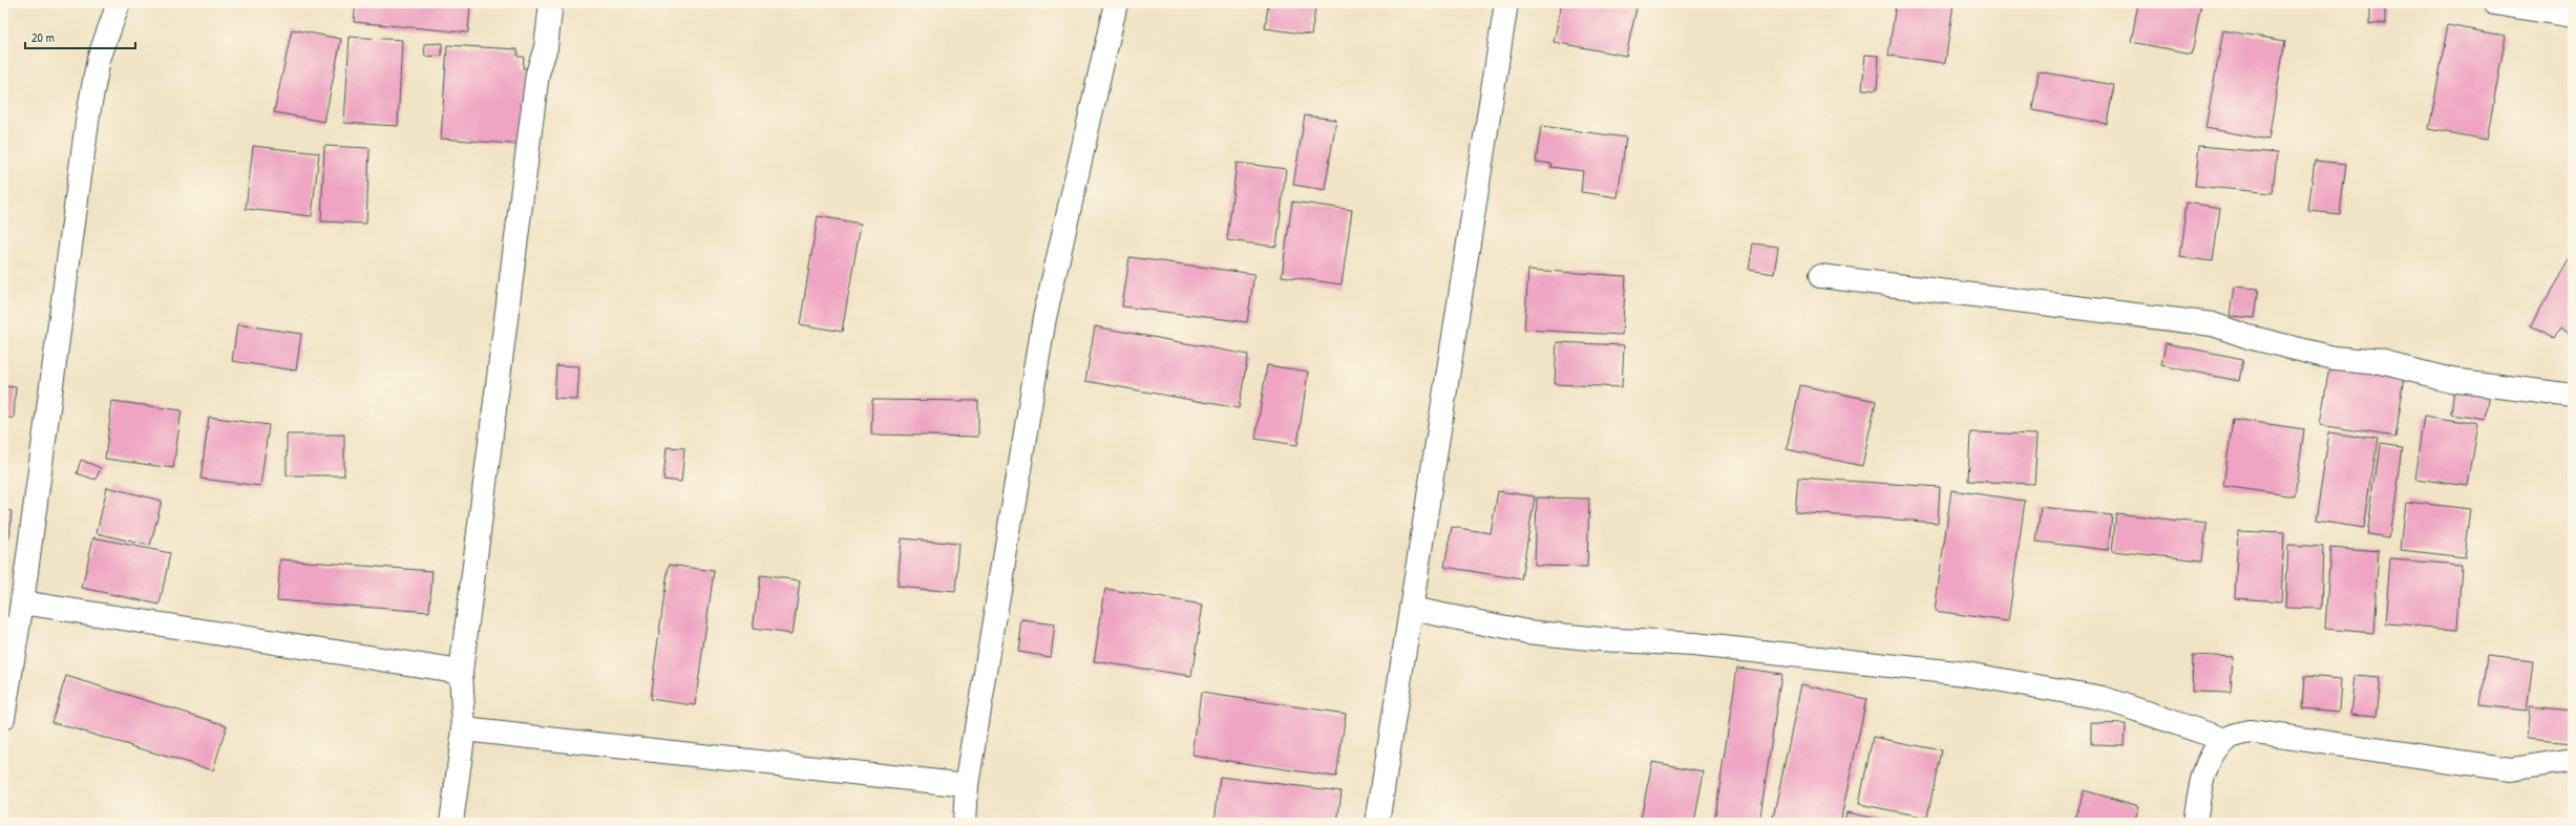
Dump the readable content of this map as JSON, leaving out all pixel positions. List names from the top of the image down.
{
  "scale_bar": "20 m"
}
